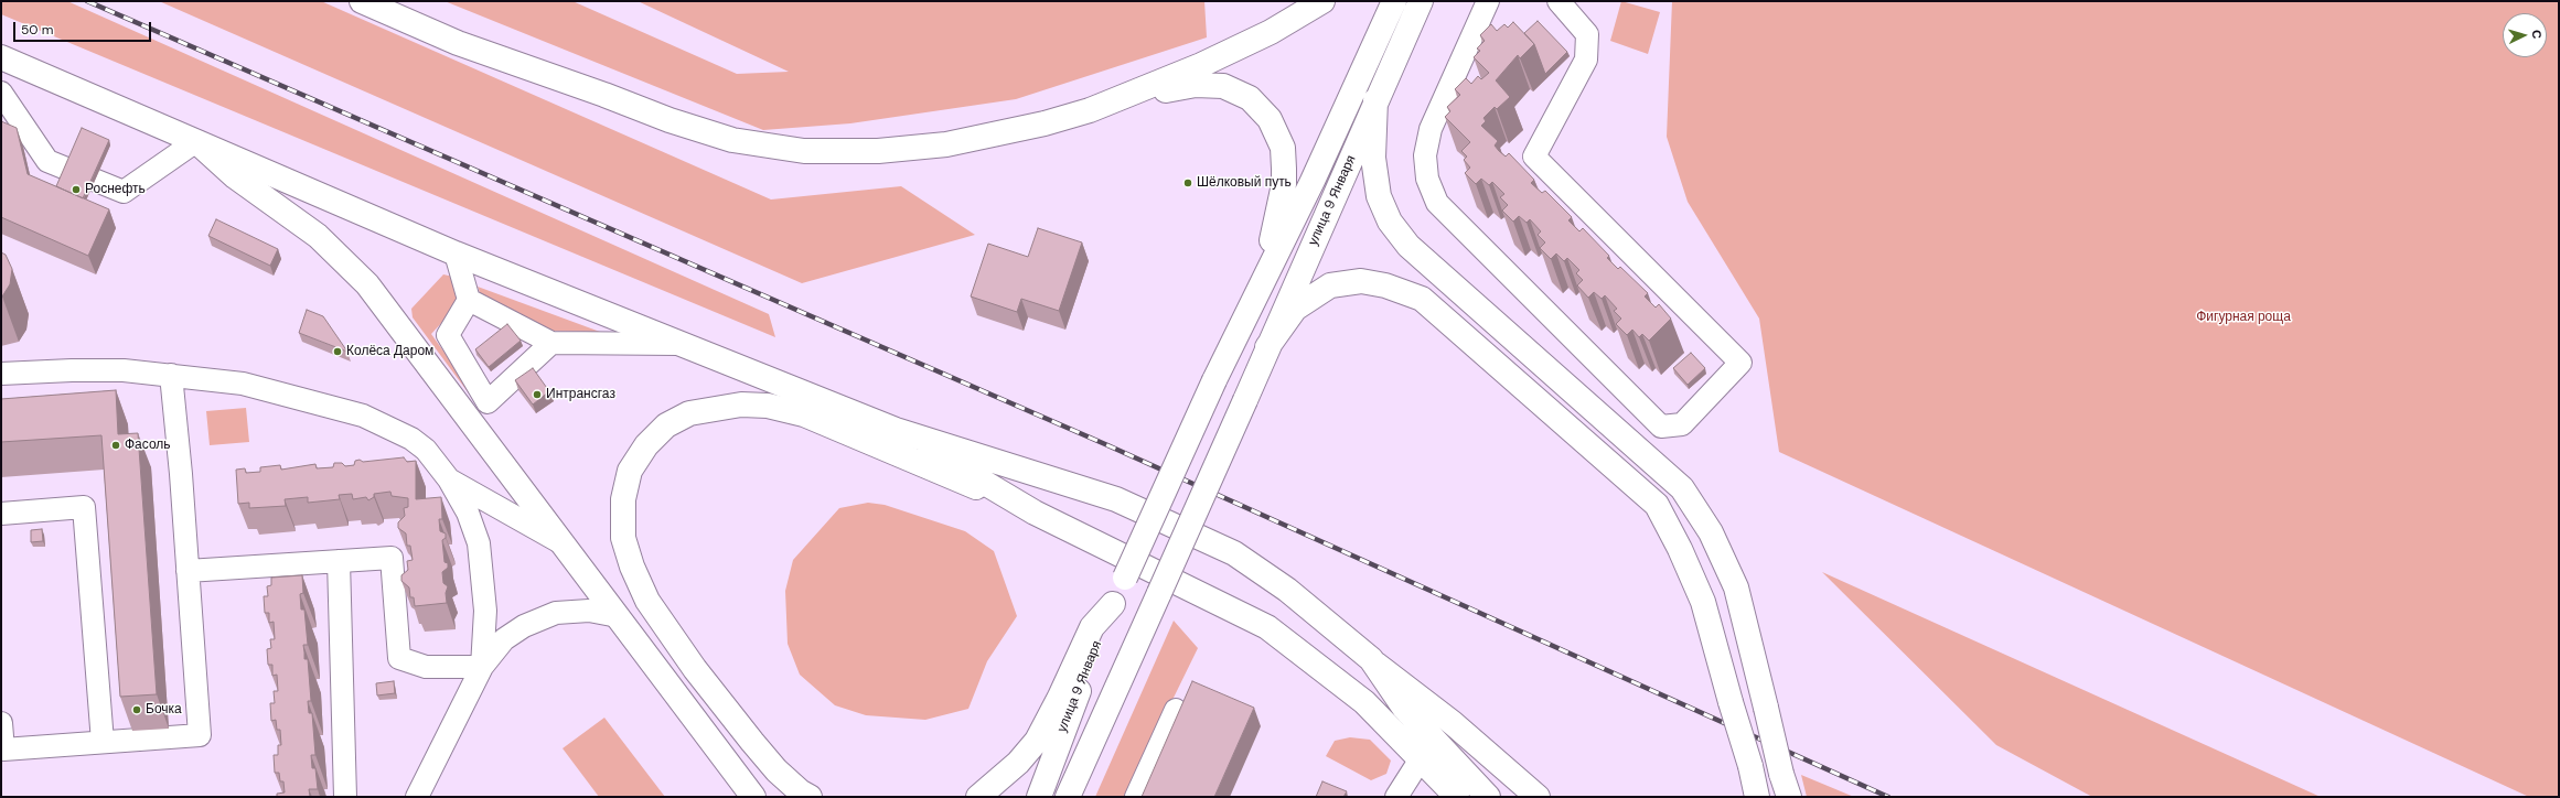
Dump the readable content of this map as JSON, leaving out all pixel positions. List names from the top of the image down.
{
  "streets": {
    "main road": ["улица 9 Января"]
  },
  "parks": ["Фигурная роща"],
  "places": [
    "Шёлковый путь",
    "Роснефть",
    "Колёса Даром",
    "Интрансгаз",
    "Фасоль",
    "Бочка"
  ],
  "scale_bar": "50 m",
  "north": "right"
}
